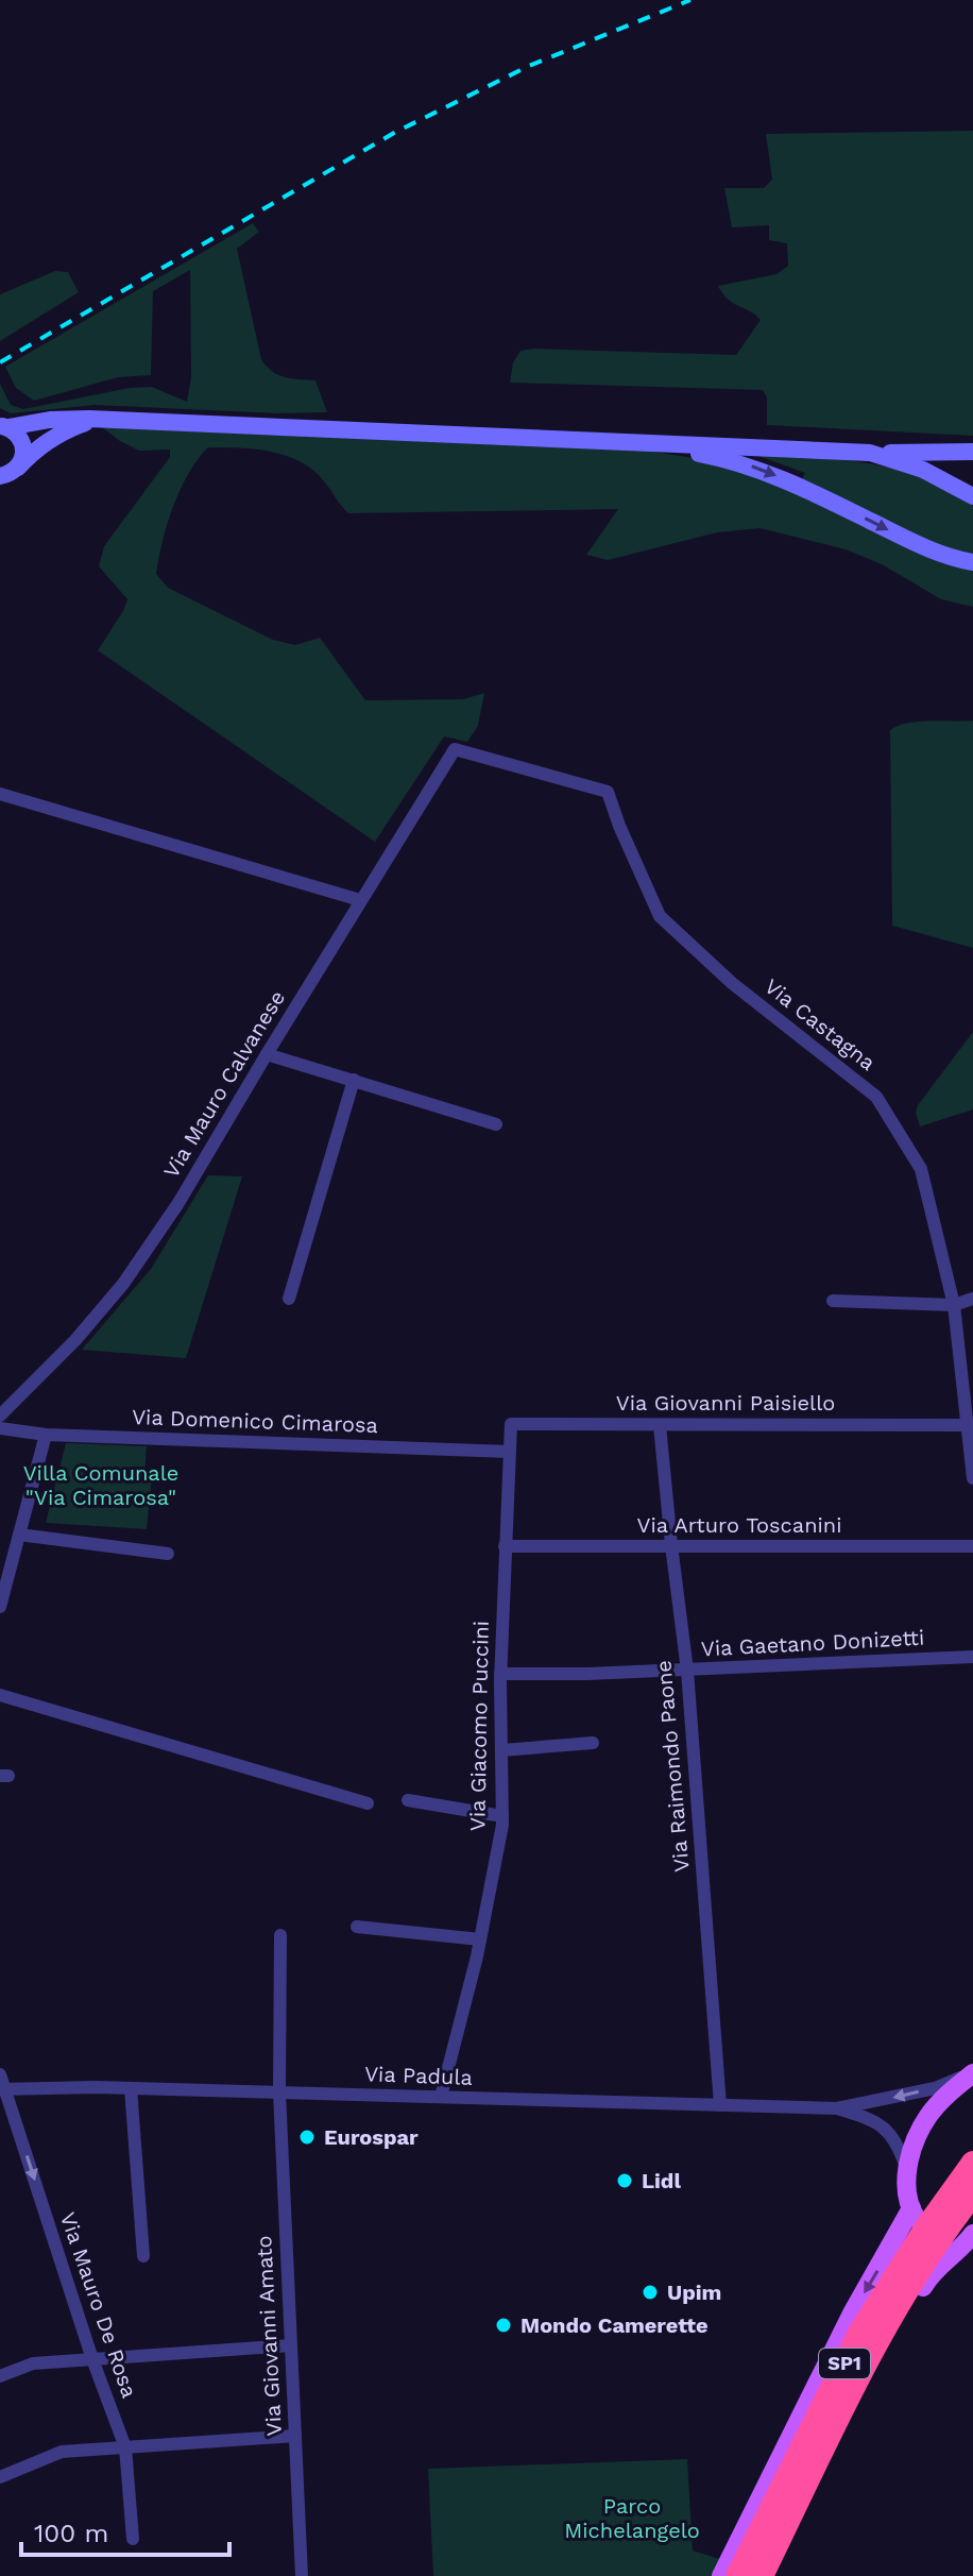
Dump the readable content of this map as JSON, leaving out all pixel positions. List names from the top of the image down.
{
  "streets": {
    "highway": ["SP1"],
    "street": [
      "Via Castagna",
      "Via Mauro Calvanese",
      "Via Giovanni Paisiello",
      "Via Domenico Cimarosa",
      "Via Arturo Toscanini",
      "Via Gaetano Donizetti",
      "Via Giacomo Puccini",
      "Via Raimondo Paone",
      "Via Padula",
      "Via Mauro De Rosa",
      "Via Giovanni Amato"
    ]
  },
  "crossings": [
    ["Via Castagna", "Via Mauro Calvanese"],
    ["Via Castagna", "Via Giovanni Paisiello"],
    ["Via Giovanni Paisiello", "Via Domenico Cimarosa"],
    ["Via Giovanni Paisiello", "Via Giacomo Puccini"],
    ["Via Giovanni Paisiello", "Via Raimondo Paone"],
    ["Via Domenico Cimarosa", "Via Giacomo Puccini"],
    ["Via Arturo Toscanini", "Via Giacomo Puccini"],
    ["Via Arturo Toscanini", "Via Raimondo Paone"],
    ["Via Gaetano Donizetti", "Via Giacomo Puccini"],
    ["Via Gaetano Donizetti", "Via Raimondo Paone"],
    ["Via Giacomo Puccini", "Via Padula"],
    ["Via Raimondo Paone", "Via Padula"],
    ["Via Padula", "Via Mauro De Rosa"],
    ["Via Padula", "Via Giovanni Amato"]
  ],
  "parks": ["Villa Comunale \"Via Cimarosa\"", "Parco Michelangelo"],
  "places": [
    "Eurospar",
    "Lidl",
    "Upim",
    "Mondo Camerette"
  ],
  "scale_bar": "100 m"
}
